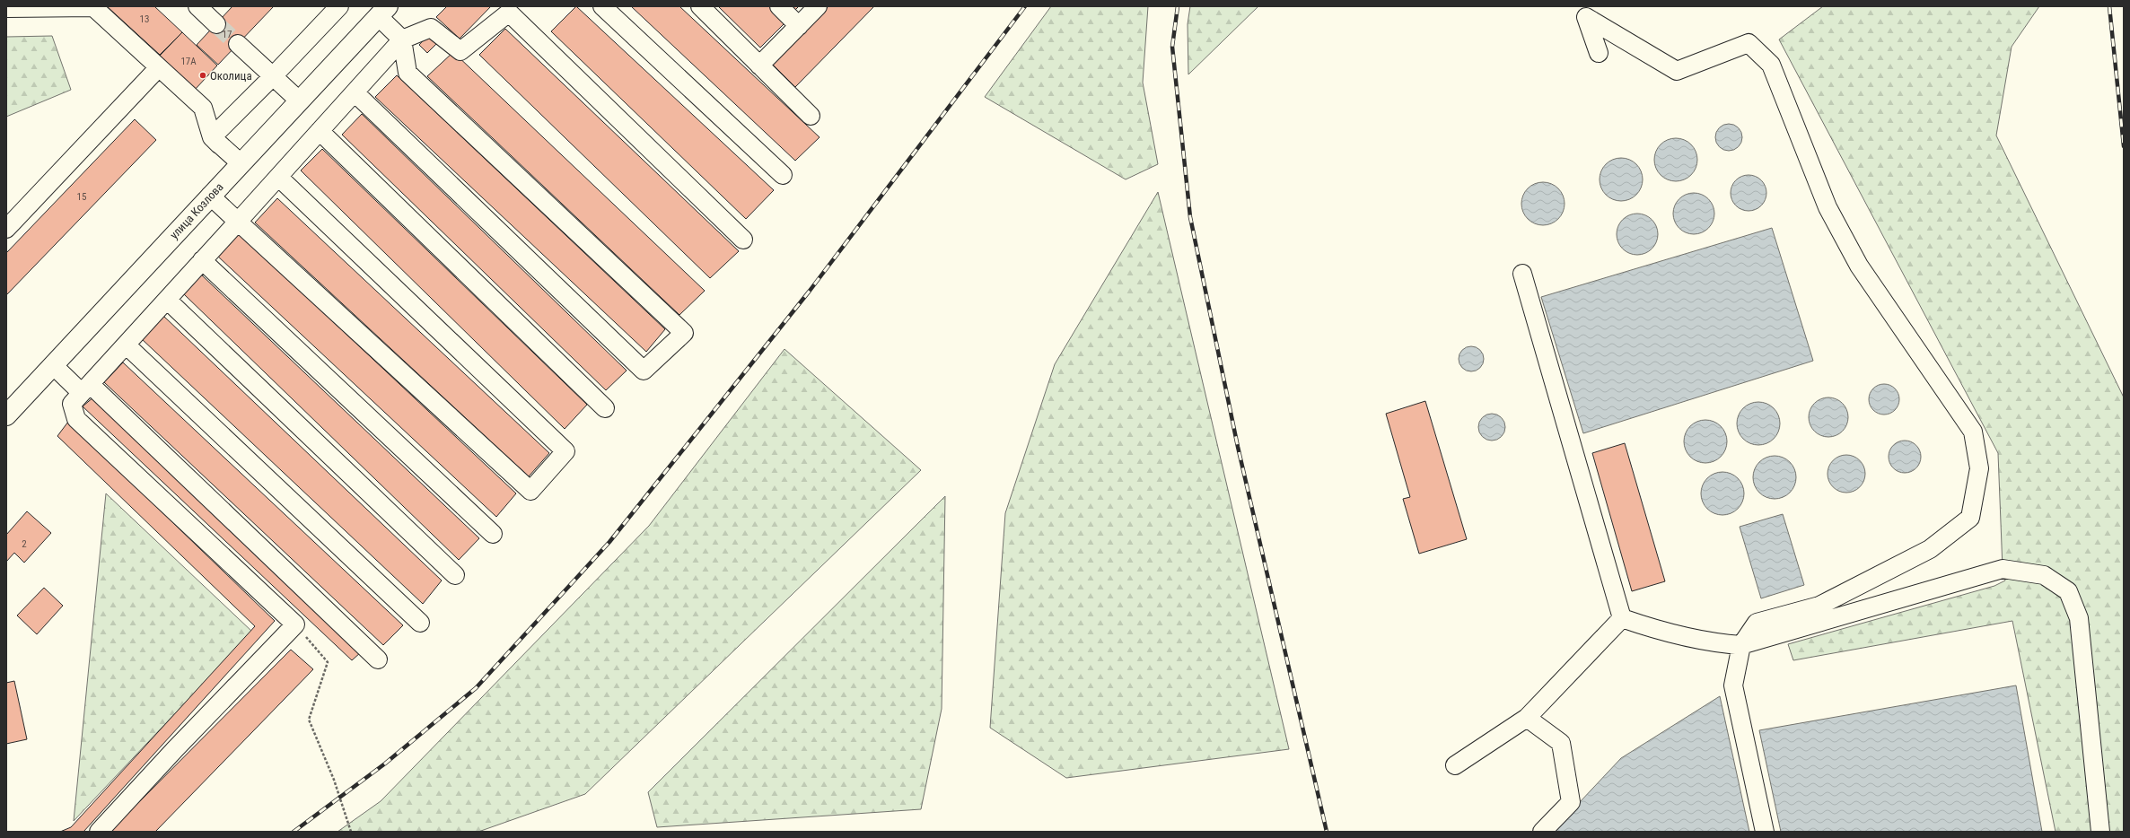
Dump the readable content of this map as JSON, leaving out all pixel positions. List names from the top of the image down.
{
  "streets": {
    "main road": ["улица Козлова"]
  },
  "places": ["Околица"],
  "house_numbers": [
    "13",
    "17",
    "17А",
    "15",
    "2"
  ]
}
